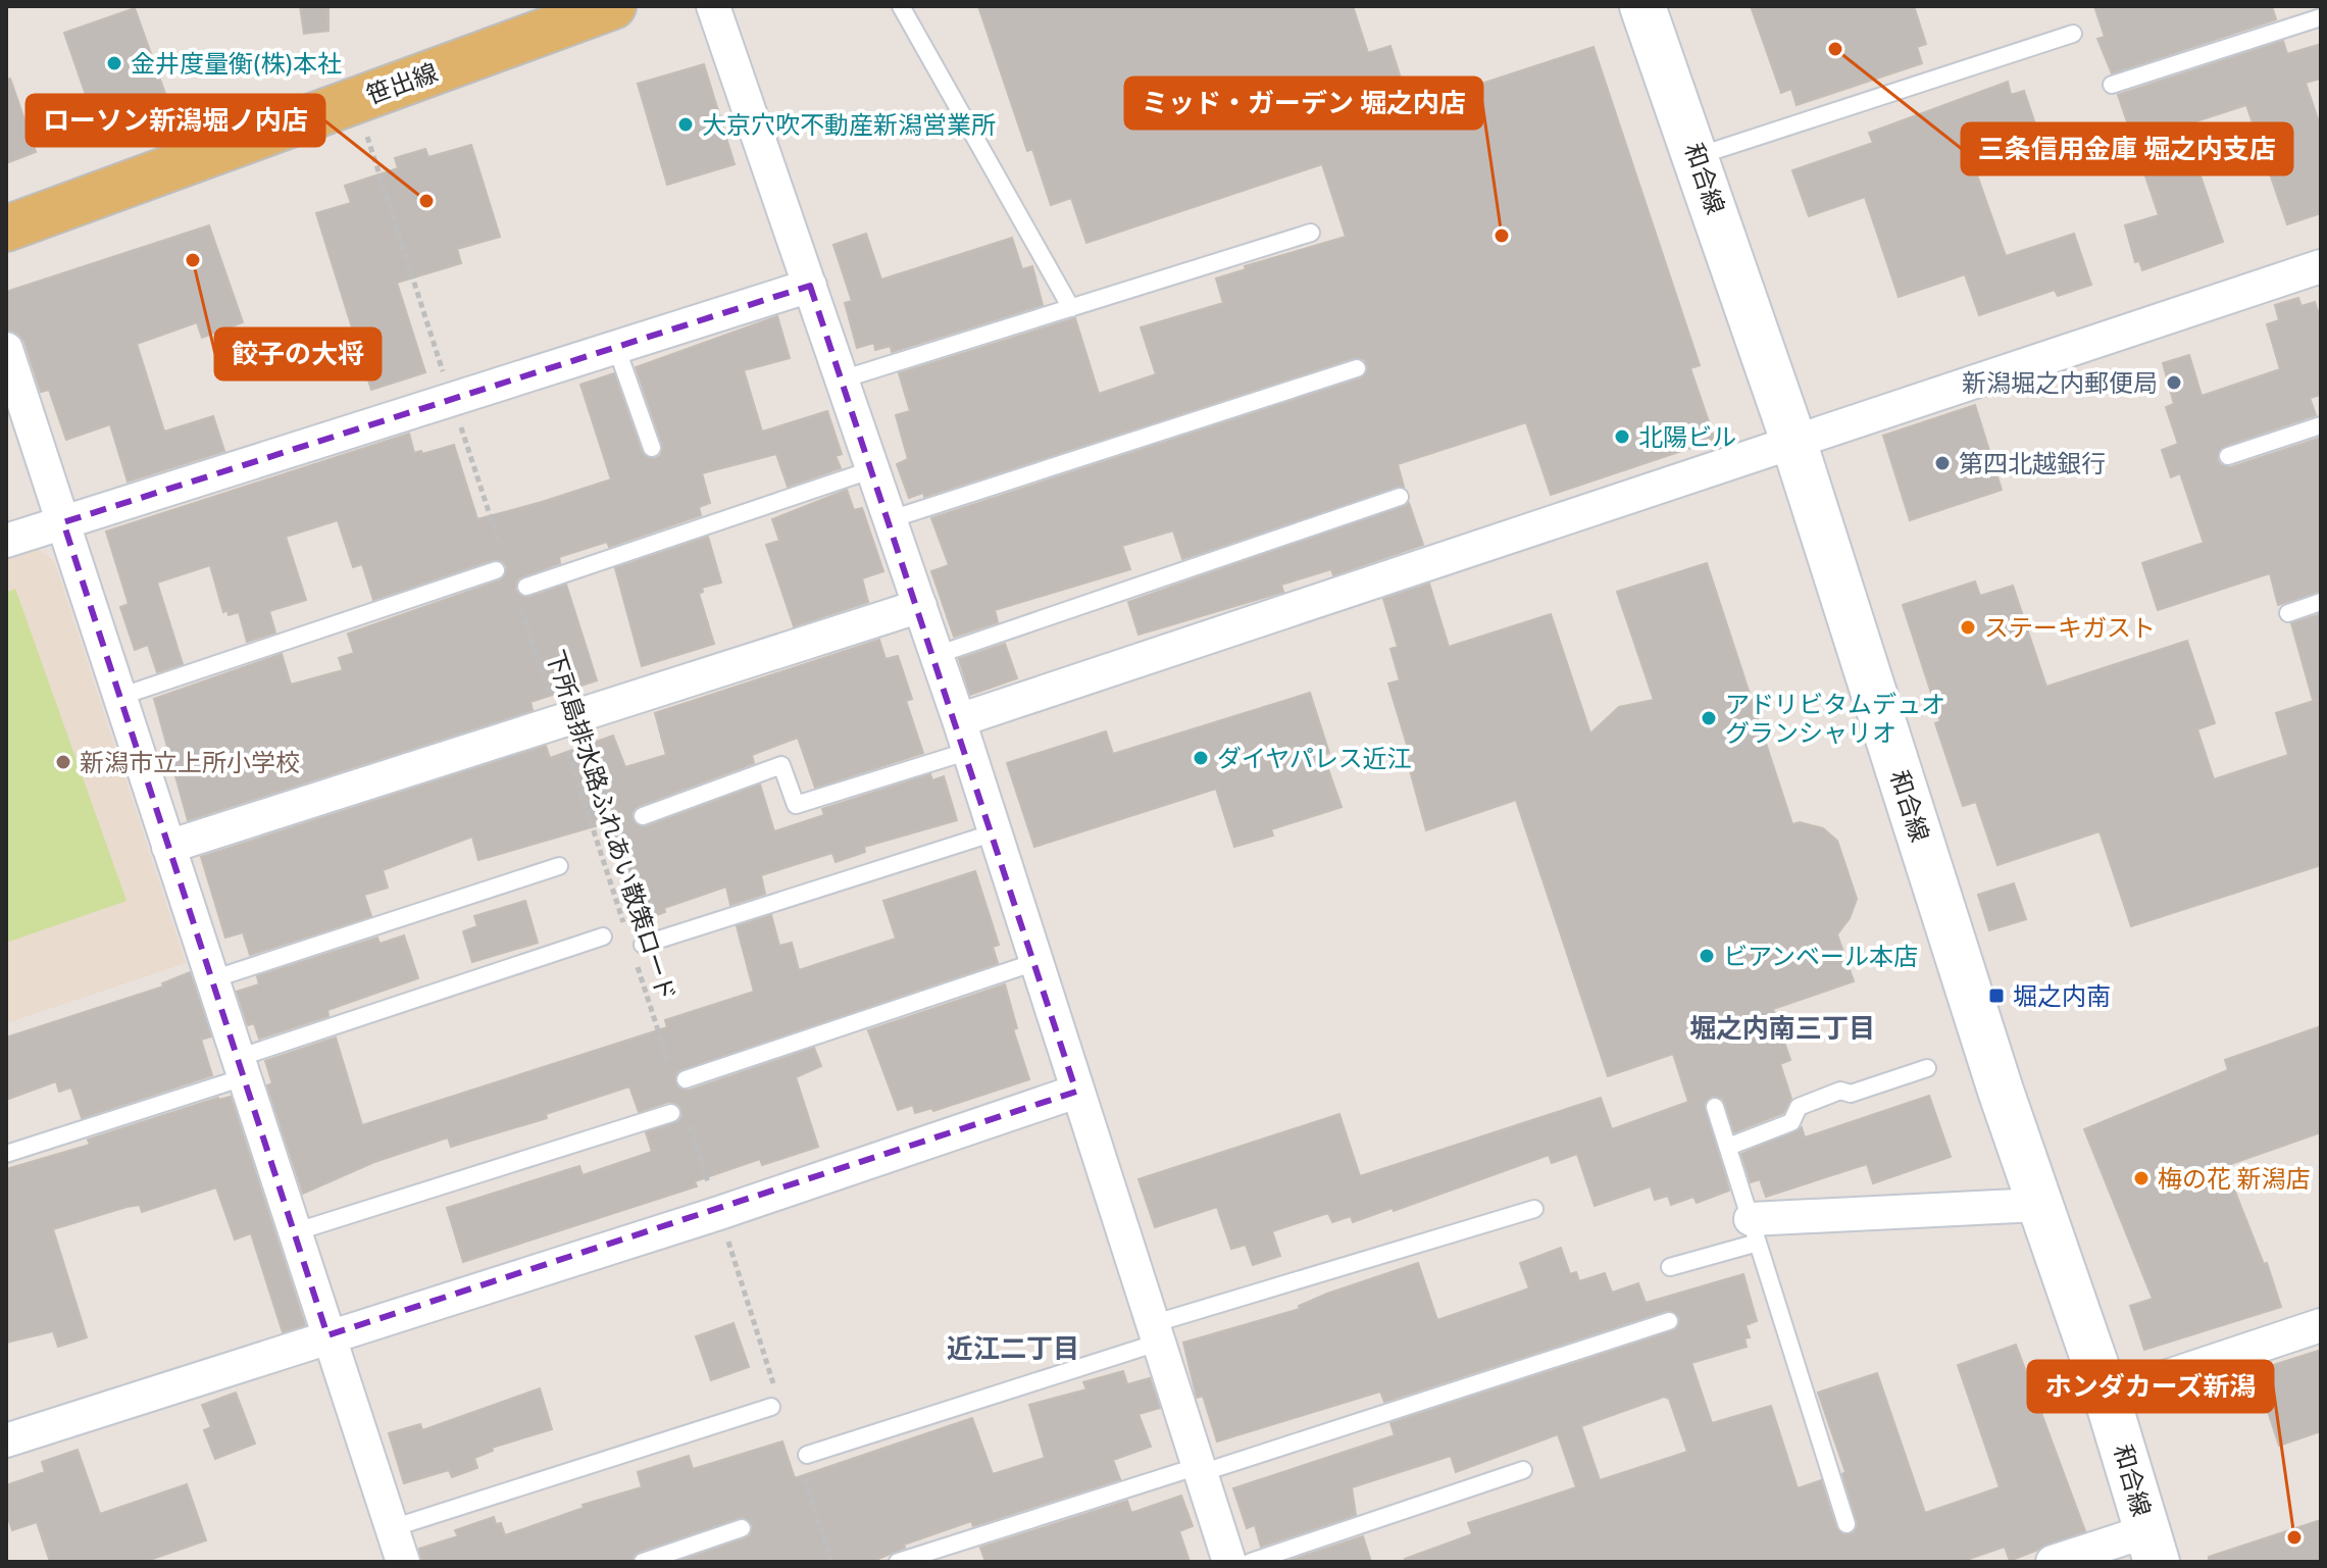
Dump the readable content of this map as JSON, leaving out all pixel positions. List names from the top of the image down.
{
  "streets": {
    "main road": ["笹出線", "和合線"],
    "path": ["下所島排水路ふれあい散策ロード"]
  },
  "districts": ["堀之内南三丁目", "近江二丁目"],
  "places": {
    "other": [
      "三条信用金庫 堀之内支店",
      "金井度量衡(株)本社",
      "大京穴吹不動産新潟営業所",
      "ローソン新潟堀ノ内店",
      "ミッド・ガーデン 堀之内店",
      "餃子の大将",
      "新潟堀之内郵便局",
      "北陽ビル",
      "第四北越銀行",
      "ステーキガスト",
      "アドリビタムデュオ グランシャリオ",
      "ダイヤパレス近江",
      "新潟市立上所小学校",
      "ビアンベール本店",
      "梅の花 新潟店",
      "ホンダカーズ新潟"
    ],
    "transit": ["堀之内南"]
  }
}
